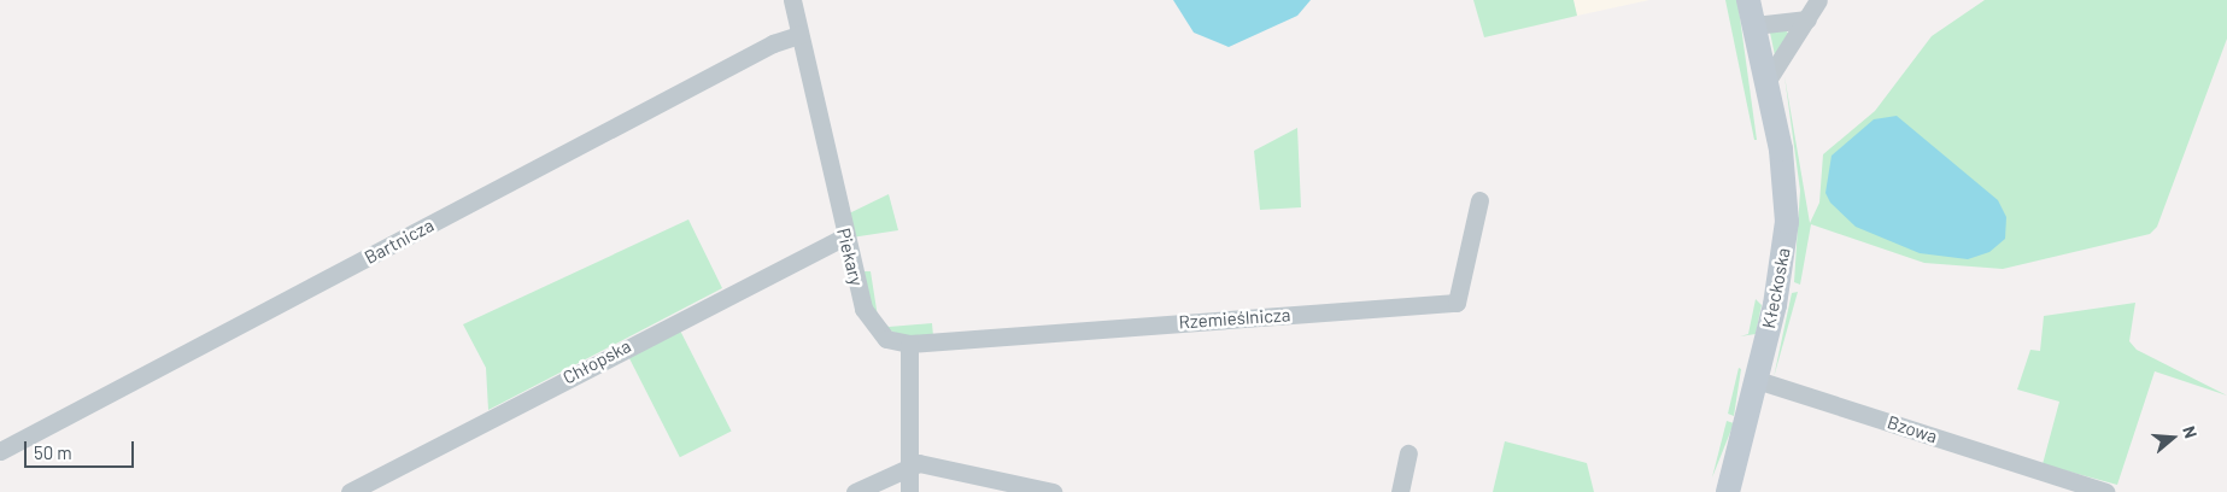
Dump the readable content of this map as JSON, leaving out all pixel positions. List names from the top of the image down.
{
  "streets": {
    "main road": ["Kłeckoska"],
    "street": [
      "Bartnicza",
      "Piekary",
      "Rzemieślnicza",
      "Chłopska",
      "Bzowa"
    ]
  },
  "crossings": [
    ["Bartnicza", "Piekary"],
    ["Piekary", "Rzemieślnicza"],
    ["Piekary", "Chłopska"],
    ["Kłeckoska", "Bzowa"]
  ],
  "scale_bar": "50 m",
  "north": "right"
}
